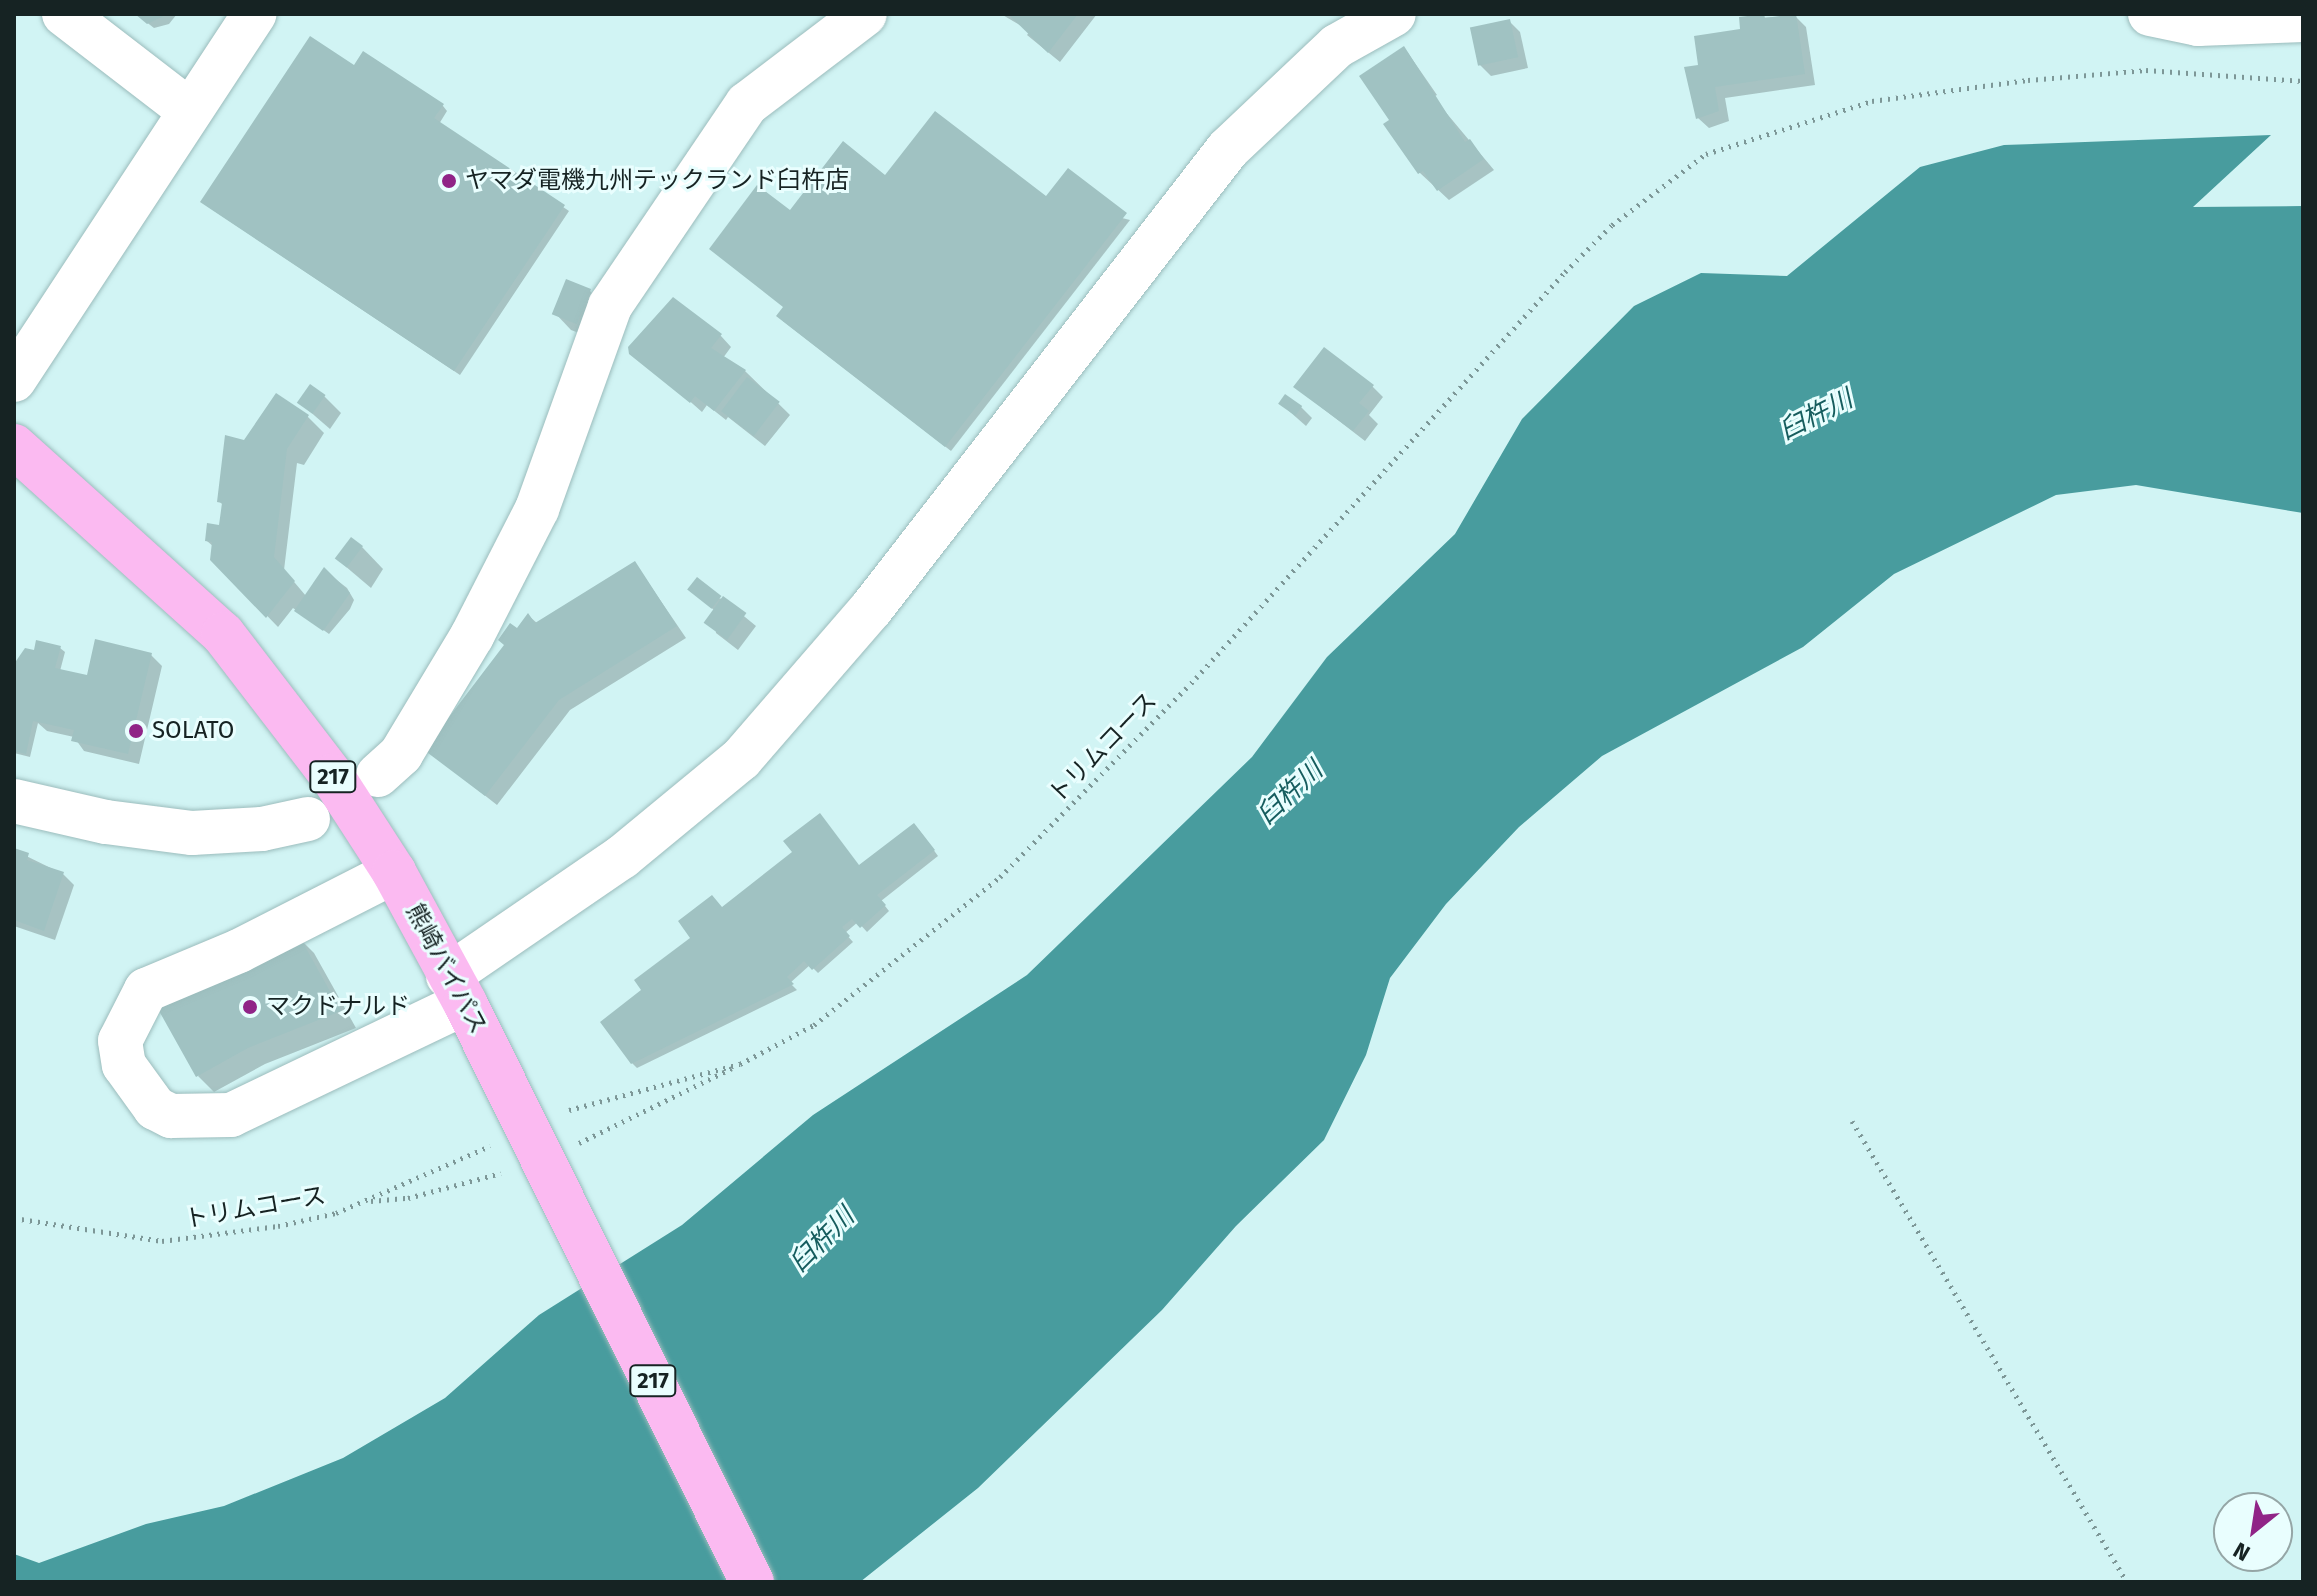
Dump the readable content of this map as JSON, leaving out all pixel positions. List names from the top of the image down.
{
  "streets": {
    "highway": ["217", "熊崎バイパス"],
    "path": ["トリムコース"]
  },
  "water": ["臼杵川"],
  "places": ["ヤマダ電機九州テックランド臼杵店", "SOLATO", "マクドナルド"],
  "north": "bottom left"
}
